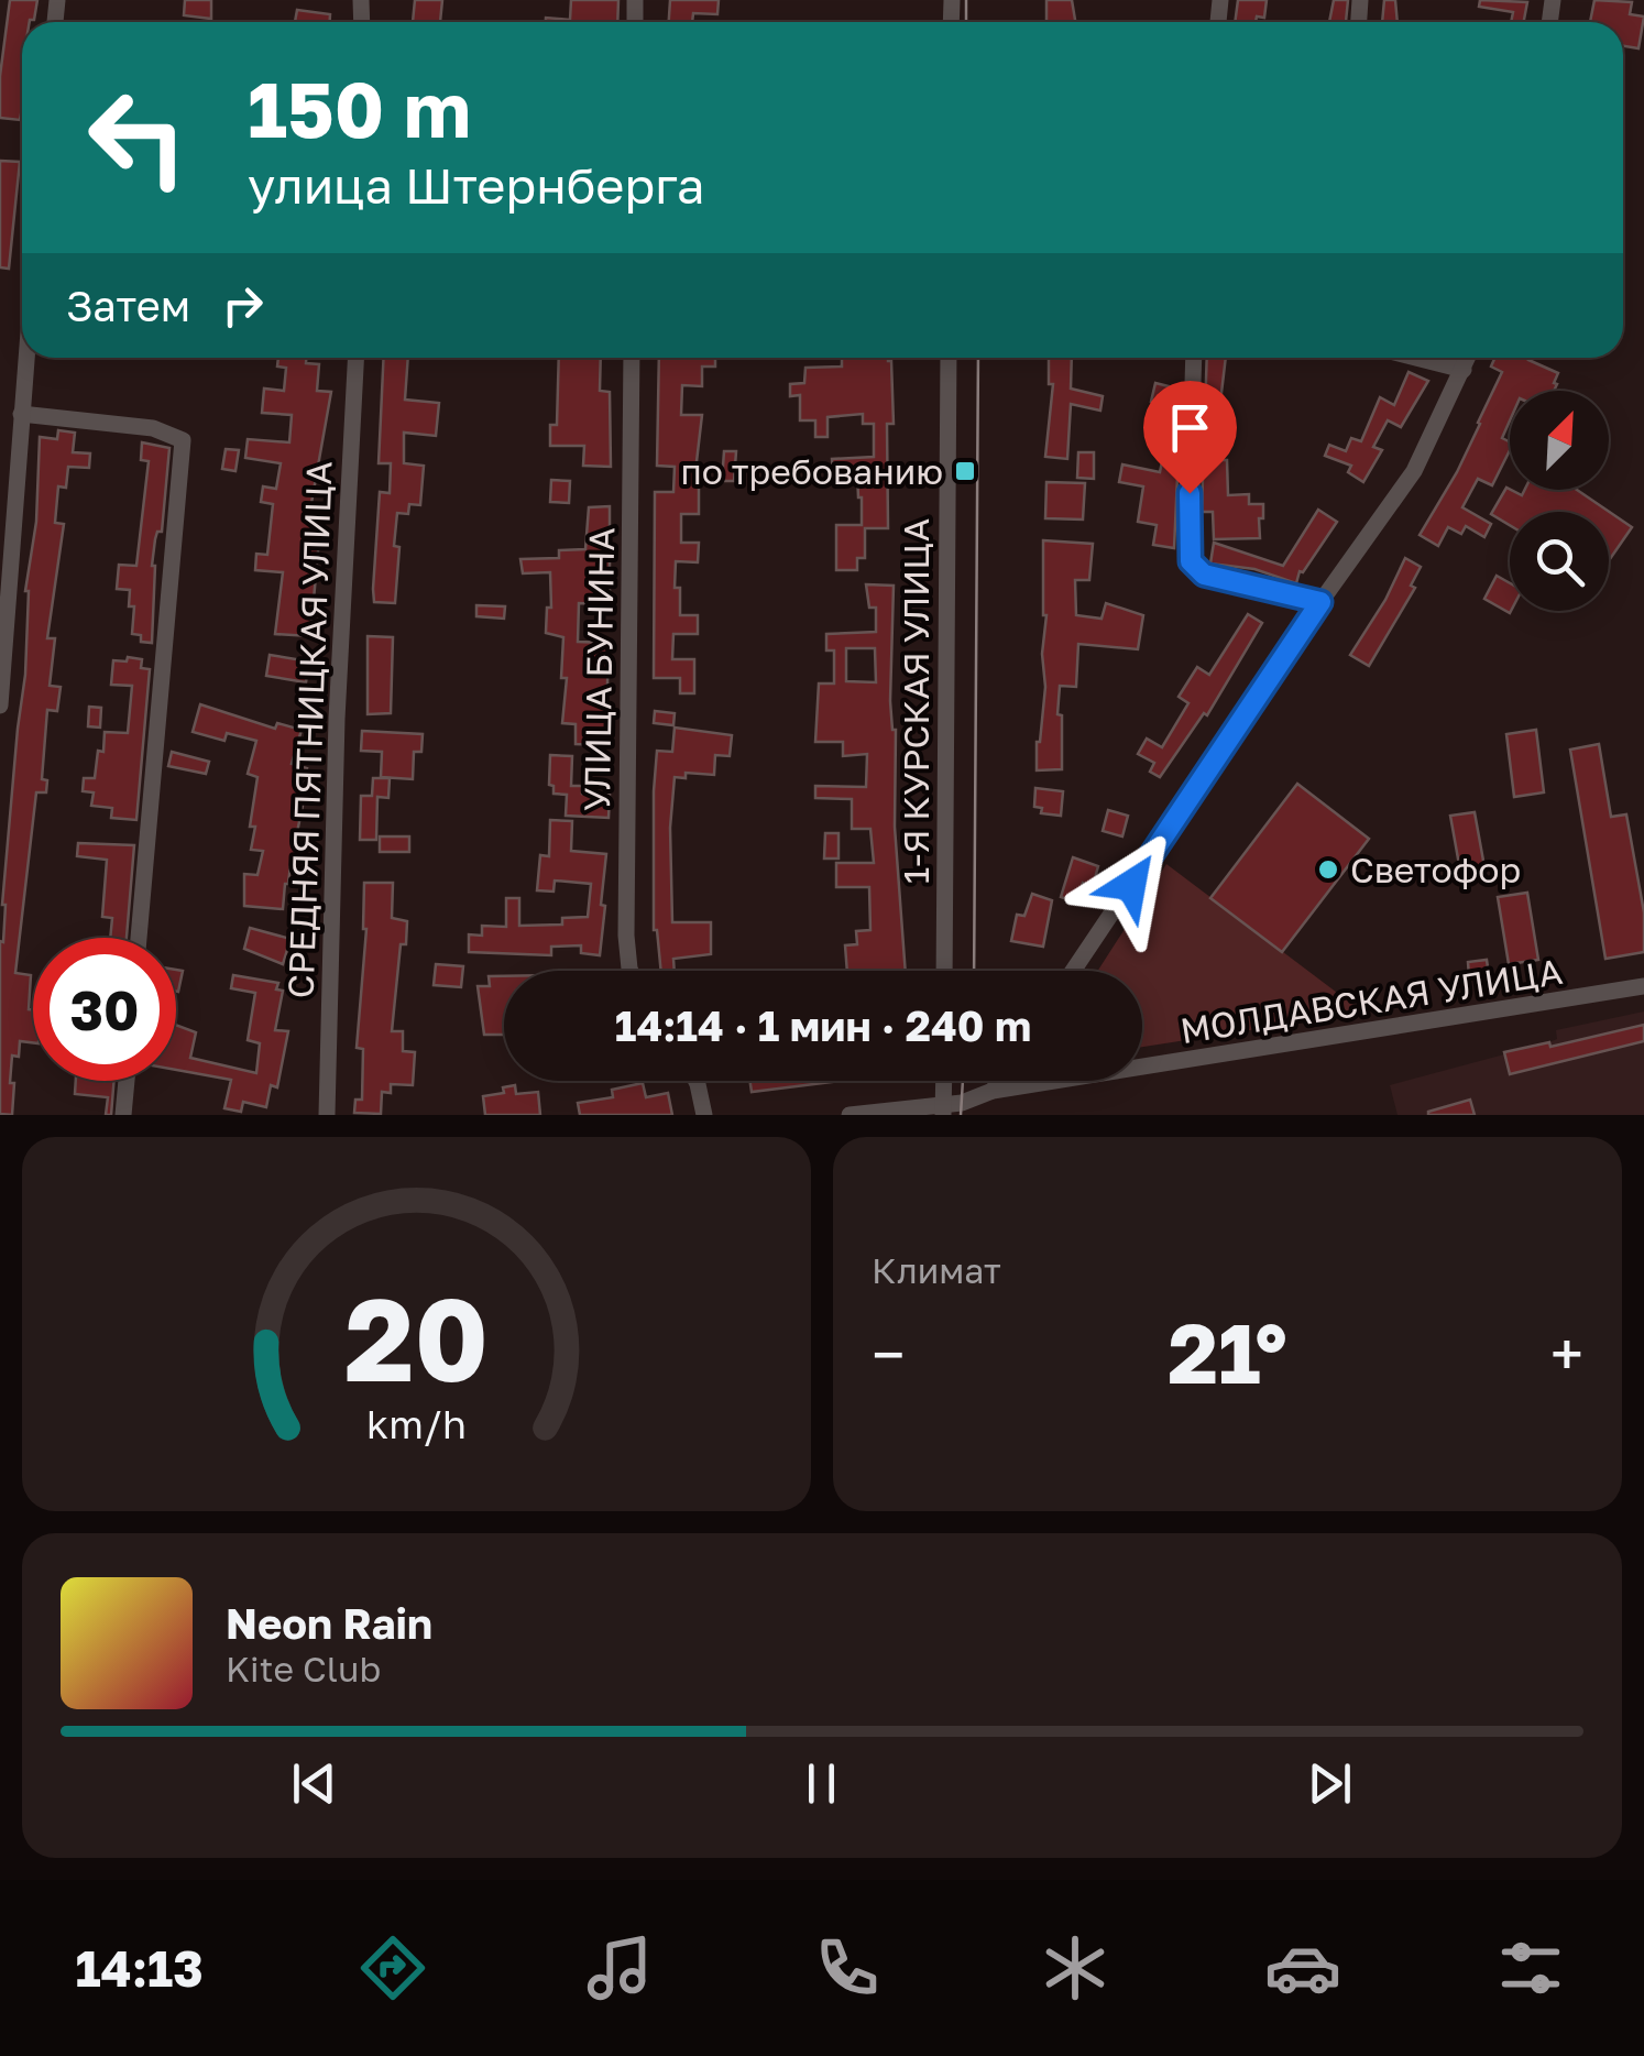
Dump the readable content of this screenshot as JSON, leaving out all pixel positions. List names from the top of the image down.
{
  "streets": {
    "street": [
      "УЛИЦА БУНИНА",
      "1-Я КУРСКАЯ УЛИЦА",
      "СРЕДНЯЯ ПЯТНИЦКАЯ УЛИЦА",
      "МОЛДАВСКАЯ УЛИЦА"
    ]
  },
  "places": {
    "transit": ["по требованию"],
    "other": ["Светофор"]
  },
  "north": "top right",
  "page": {
    "turn": ["150 m", "улица Штернберга"],
    "then": "Затем",
    "limit": "30",
    "trip": "14:14 · 1 мин · 240 m",
    "tile": "Климат",
    "heat": ["−", "21°", "+"],
    "song": ["Neon Rain", "Kite Club"],
    "tabs": "14:13",
    "gauge": ["20", "km/h"]
  }
}
